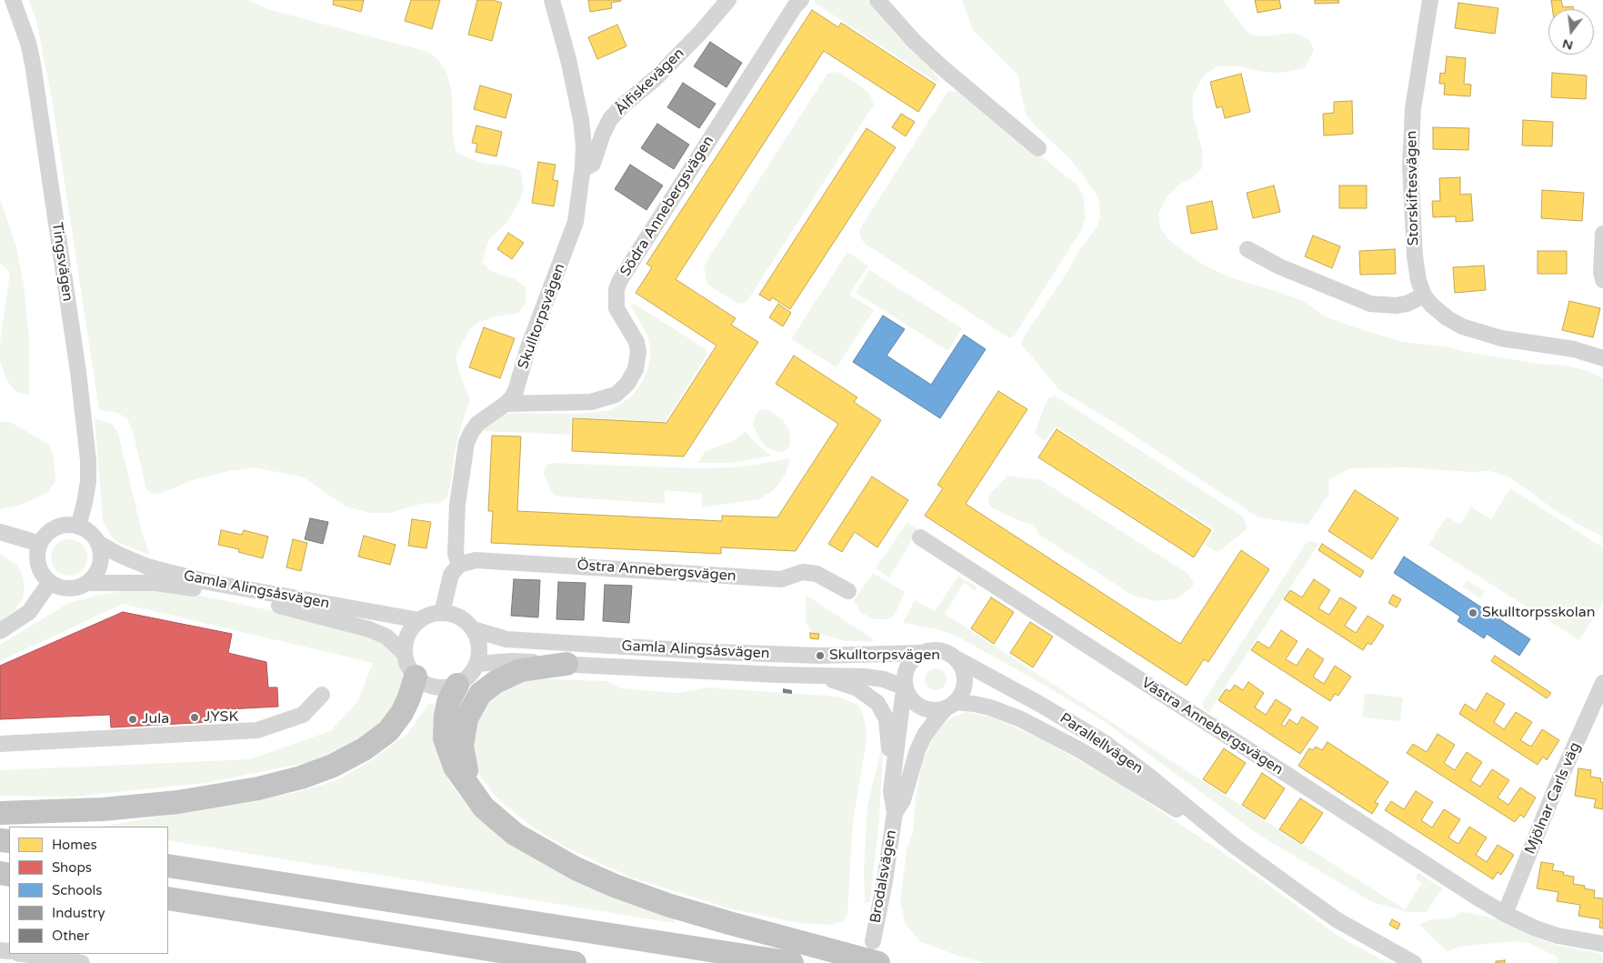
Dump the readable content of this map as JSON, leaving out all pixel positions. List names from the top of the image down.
{
  "streets": {
    "street": [
      "Ålfiskevägen",
      "Storskiftesvägen",
      "Södra Annebergsvägen",
      "Tingsvägen",
      "Skulltorpsvägen",
      "Östra Annebergsvägen",
      "Gamla Alingsåsvägen",
      "Västra Annebergsvägen",
      "Parallellvägen",
      "Mjölnar Carls väg",
      "Brodalsvägen"
    ]
  },
  "crossings": [
    ["Ålfiskevägen", "Skulltorpsvägen"],
    ["Södra Annebergsvägen", "Skulltorpsvägen"],
    ["Tingsvägen", "Gamla Alingsåsvägen"],
    ["Skulltorpsvägen", "Östra Annebergsvägen"],
    ["Gamla Alingsåsvägen", "Parallellvägen"],
    ["Gamla Alingsåsvägen", "Brodalsvägen"],
    ["Västra Annebergsvägen", "Mjölnar Carls väg"],
    ["Parallellvägen", "Brodalsvägen"]
  ],
  "places": [
    "Skulltorpsskolan",
    "Skulltorpsvägen",
    "JYSK",
    "Jula"
  ],
  "legend": [
    "Homes",
    "Shops",
    "Schools",
    "Industry",
    "Other"
  ],
  "north": "bottom"
}
